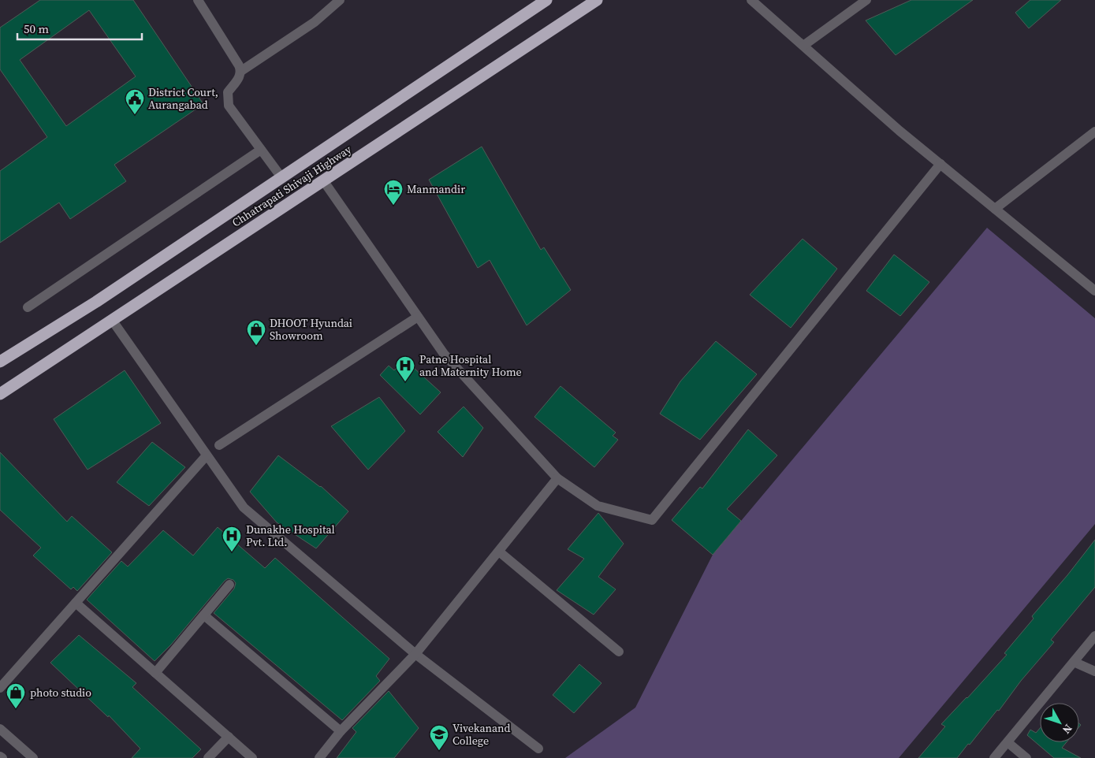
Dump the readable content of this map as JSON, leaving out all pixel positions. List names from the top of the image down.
{
  "streets": {
    "highway": ["Chhatrapati Shivaji Highway"]
  },
  "places": {
    "public building": ["District Court, Aurangabad"],
    "hotel": ["Manmandir"],
    "shop": ["DHOOT Hyundai Showroom", "photo studio"],
    "hospital": ["Patne Hospital and Maternity Home", "Dunakhe Hospital Pvt. Ltd."],
    "school or university": ["Vivekanand College"]
  },
  "scale_bar": "50 m",
  "north": "bottom right"
}
